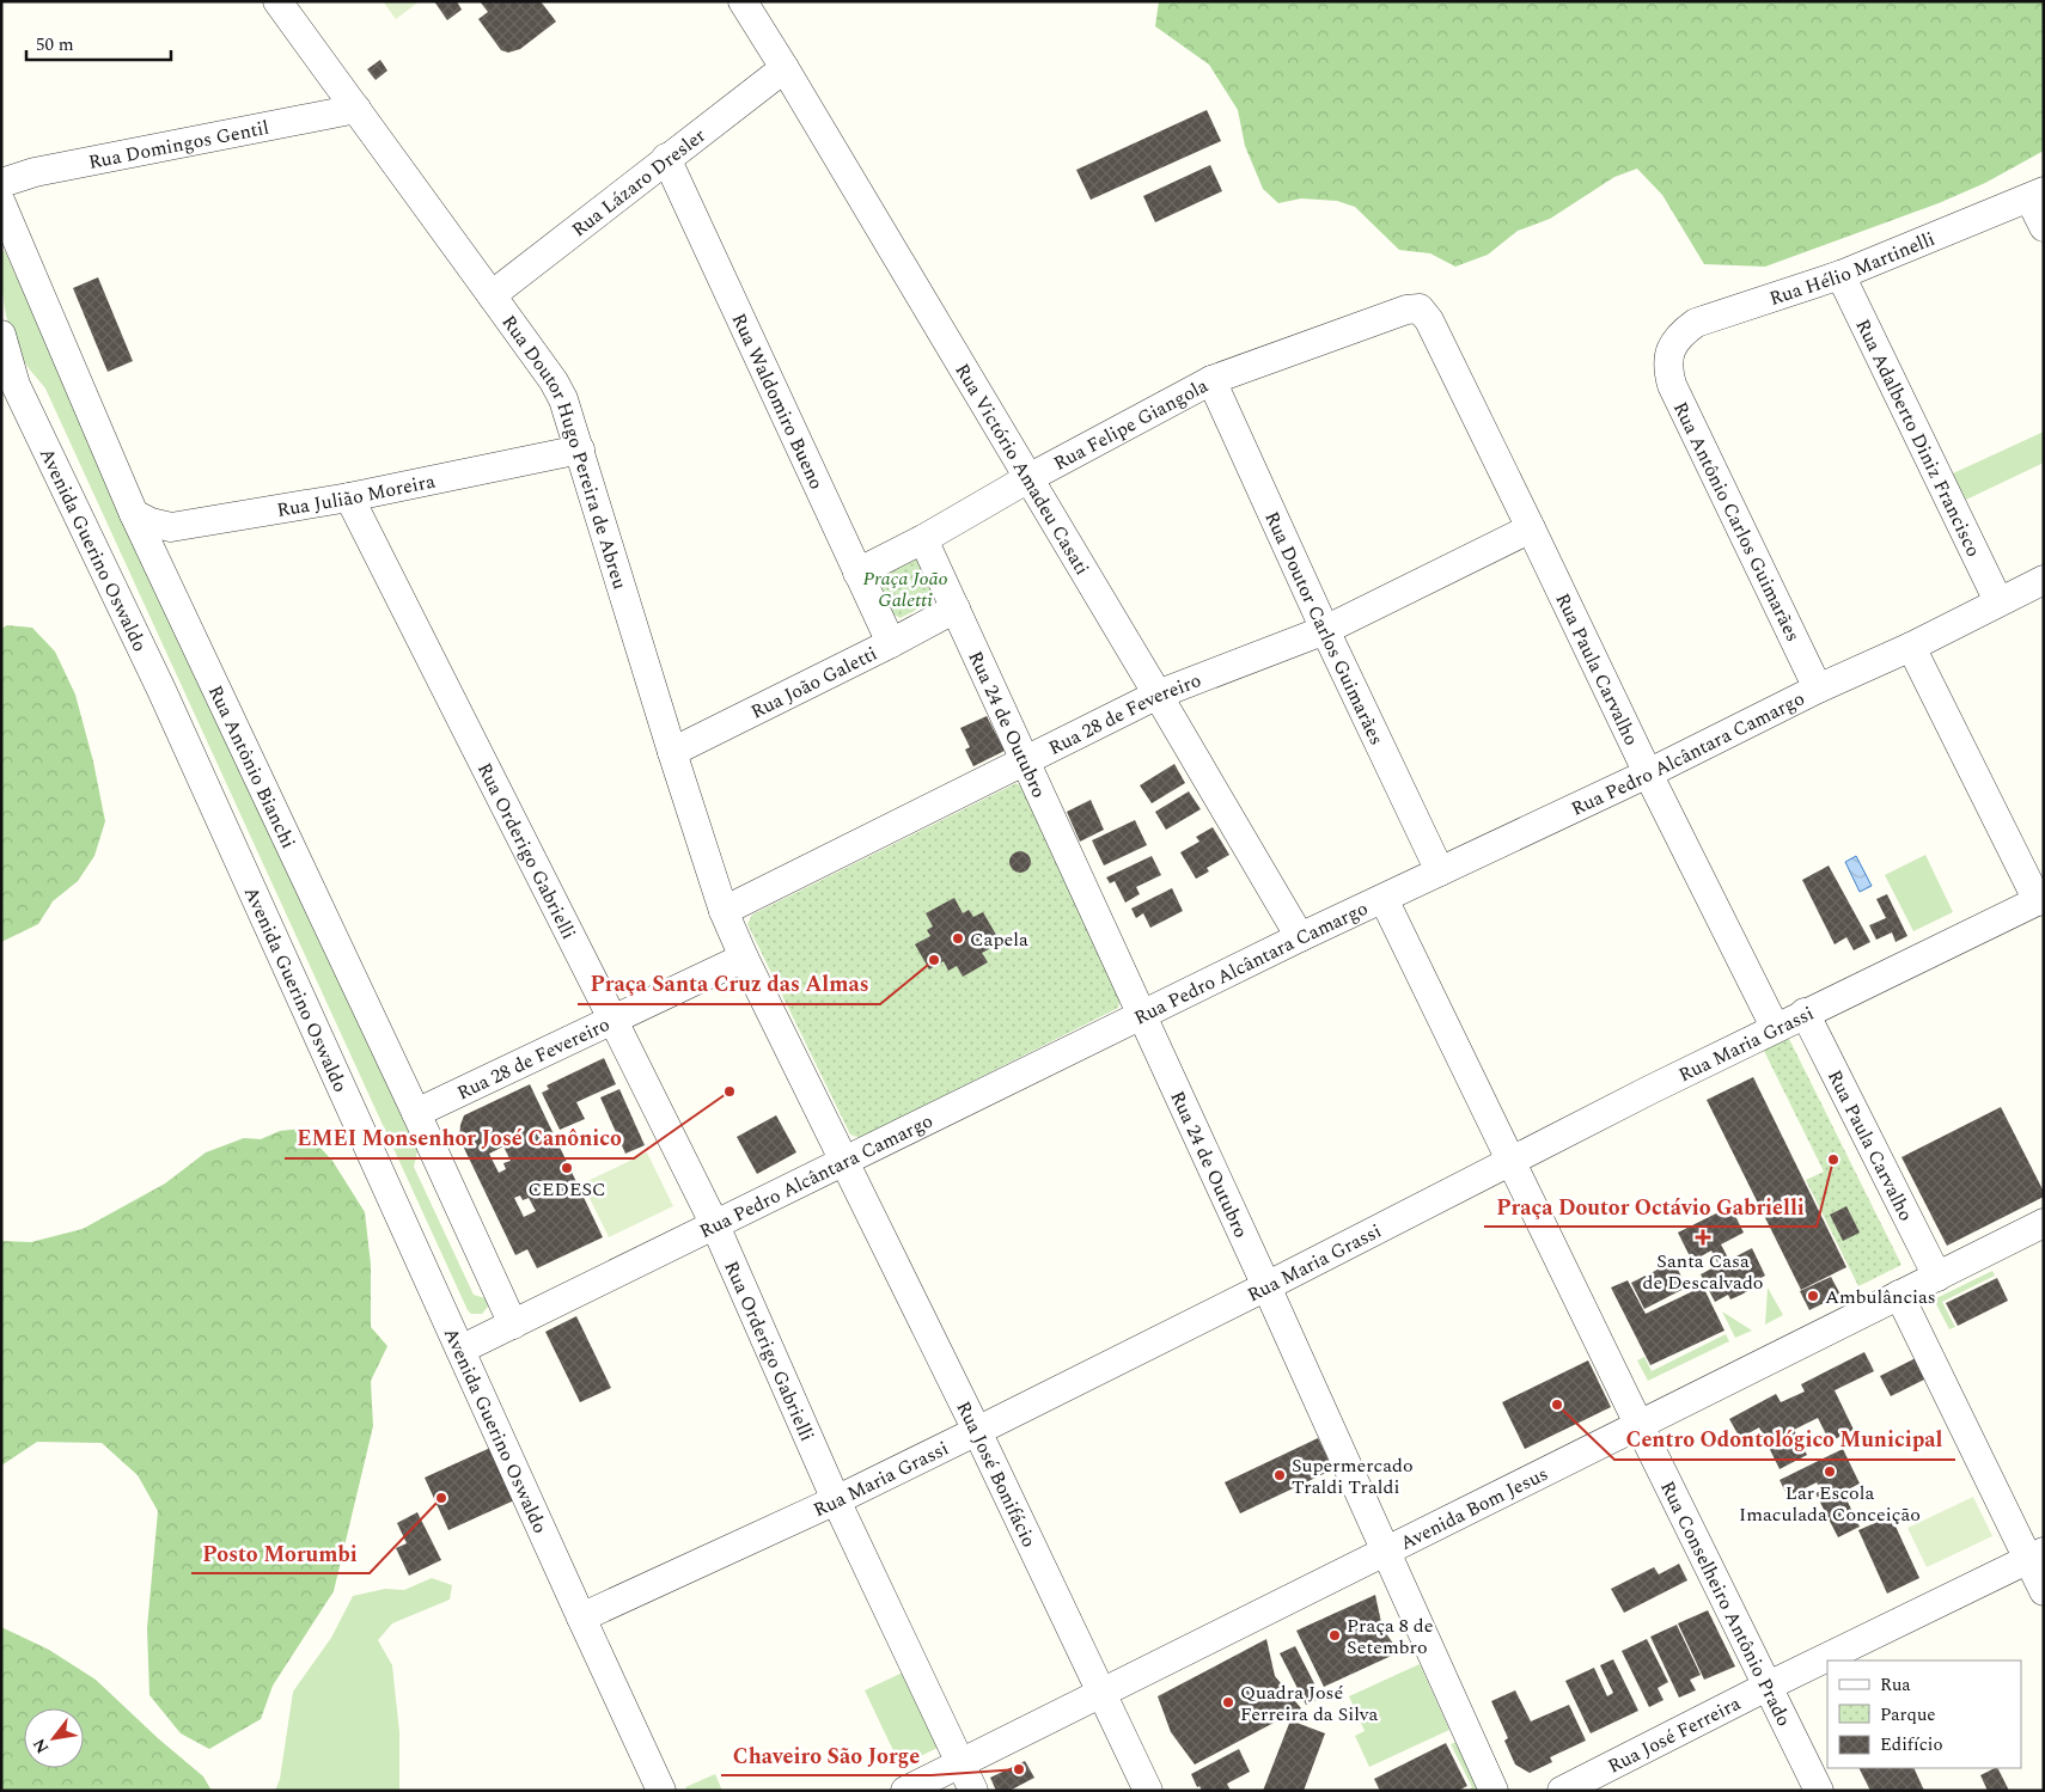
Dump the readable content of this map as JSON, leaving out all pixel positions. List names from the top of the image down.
{
  "streets": {
    "street": [
      "Rua Domingos Gentil",
      "Rua Lázaro Dresler",
      "Rua Hélio Martinelli",
      "Rua Waldomiro Bueno",
      "Rua Felipe Giangola",
      "Rua Adalberto Diniz Francisco",
      "Rua Doutor Hugo Pereira de Abreu",
      "Rua Victório Amadeu Casati",
      "Rua Julião Moreira",
      "Rua Antônio Carlos Guimarães",
      "Avenida Guerino Oswaldo",
      "Rua Doutor Carlos Guimarães",
      "Rua Paula Carvalho",
      "Rua João Galetti",
      "Rua 28 de Fevereiro",
      "Rua 24 de Outubro",
      "Rua Pedro Alcântara Camargo",
      "Rua Antônio Bianchi",
      "Rua Orderigo Gabrielli",
      "Rua Maria Grassi",
      "Rua José Bonifácio",
      "Avenida Bom Jesus",
      "Rua Conselheiro Antônio Prado",
      "Rua José Ferreira"
    ]
  },
  "crossings": [
    ["Rua Domingos Gentil", "Rua Doutor Hugo Pereira de Abreu"],
    ["Rua Lázaro Dresler", "Rua Waldomiro Bueno"],
    ["Rua Lázaro Dresler", "Rua Doutor Hugo Pereira de Abreu"],
    ["Rua Lázaro Dresler", "Rua Victório Amadeu Casati"],
    ["Rua Hélio Martinelli", "Rua Adalberto Diniz Francisco"],
    ["Rua Hélio Martinelli", "Rua Antônio Carlos Guimarães"],
    ["Rua Waldomiro Bueno", "Rua Felipe Giangola"],
    ["Rua Waldomiro Bueno", "Rua João Galetti"],
    ["Rua Felipe Giangola", "Rua Victório Amadeu Casati"],
    ["Rua Felipe Giangola", "Rua Doutor Carlos Guimarães"],
    ["Rua Felipe Giangola", "Rua Paula Carvalho"],
    ["Rua Felipe Giangola", "Rua 24 de Outubro"],
    ["Rua Adalberto Diniz Francisco", "Rua Pedro Alcântara Camargo"],
    ["Rua Doutor Hugo Pereira de Abreu", "Rua Julião Moreira"],
    ["Rua Doutor Hugo Pereira de Abreu", "Rua João Galetti"],
    ["Rua Doutor Hugo Pereira de Abreu", "Rua 28 de Fevereiro"],
    ["Rua Doutor Hugo Pereira de Abreu", "Rua José Bonifácio"],
    ["Rua Victório Amadeu Casati", "Rua 28 de Fevereiro"],
    ["Rua Victório Amadeu Casati", "Rua Pedro Alcântara Camargo"],
    ["Rua Julião Moreira", "Rua Antônio Bianchi"],
    ["Rua Julião Moreira", "Rua Orderigo Gabrielli"],
    ["Rua Antônio Carlos Guimarães", "Rua Pedro Alcântara Camargo"],
    ["Avenida Guerino Oswaldo", "Rua Pedro Alcântara Camargo"],
    ["Avenida Guerino Oswaldo", "Rua Maria Grassi"],
    ["Rua Doutor Carlos Guimarães", "Rua 28 de Fevereiro"],
    ["Rua Doutor Carlos Guimarães", "Rua Pedro Alcântara Camargo"],
    ["Rua Paula Carvalho", "Rua 28 de Fevereiro"],
    ["Rua Paula Carvalho", "Rua Pedro Alcântara Camargo"],
    ["Rua Paula Carvalho", "Rua Maria Grassi"],
    ["Rua Paula Carvalho", "Avenida Bom Jesus"],
    ["Rua João Galetti", "Rua 24 de Outubro"],
    ["Rua 28 de Fevereiro", "Rua 24 de Outubro"],
    ["Rua 28 de Fevereiro", "Rua Antônio Bianchi"],
    ["Rua 28 de Fevereiro", "Rua Orderigo Gabrielli"],
    ["Rua 28 de Fevereiro", "Rua José Bonifácio"],
    ["Rua 24 de Outubro", "Rua Pedro Alcântara Camargo"],
    ["Rua 24 de Outubro", "Rua Maria Grassi"],
    ["Rua 24 de Outubro", "Avenida Bom Jesus"],
    ["Rua Pedro Alcântara Camargo", "Rua Antônio Bianchi"],
    ["Rua Pedro Alcântara Camargo", "Rua Orderigo Gabrielli"],
    ["Rua Pedro Alcântara Camargo", "Rua José Bonifácio"],
    ["Rua Pedro Alcântara Camargo", "Rua Conselheiro Antônio Prado"],
    ["Rua Orderigo Gabrielli", "Rua Maria Grassi"],
    ["Rua Orderigo Gabrielli", "Avenida Bom Jesus"],
    ["Rua Maria Grassi", "Rua José Bonifácio"],
    ["Rua Maria Grassi", "Rua Conselheiro Antônio Prado"],
    ["Rua José Bonifácio", "Avenida Bom Jesus"],
    ["Avenida Bom Jesus", "Rua Conselheiro Antônio Prado"],
    ["Rua Conselheiro Antônio Prado", "Rua José Ferreira"]
  ],
  "parks": ["Praça João Galetti"],
  "places": {
    "other": [
      "Capela",
      "Praça Santa Cruz das Almas",
      "EMEI Monsenhor José Canônico",
      "Praça Doutor Octávio Gabrielli",
      "CEDESC",
      "Ambulâncias",
      "Centro Odontológico Municipal",
      "Lar Escola Imaculada Conceição",
      "Supermercado Traldi Traldi",
      "Posto Morumbi",
      "Praça 8 de Setembro",
      "Quadra José Ferreira da Silva",
      "Chaveiro São Jorge"
    ],
    "health": ["Santa Casa de Descalvado"]
  },
  "legend": ["Rua", "Parque", "Edifício"],
  "scale_bar": "50 m",
  "north": "bottom left"
}
